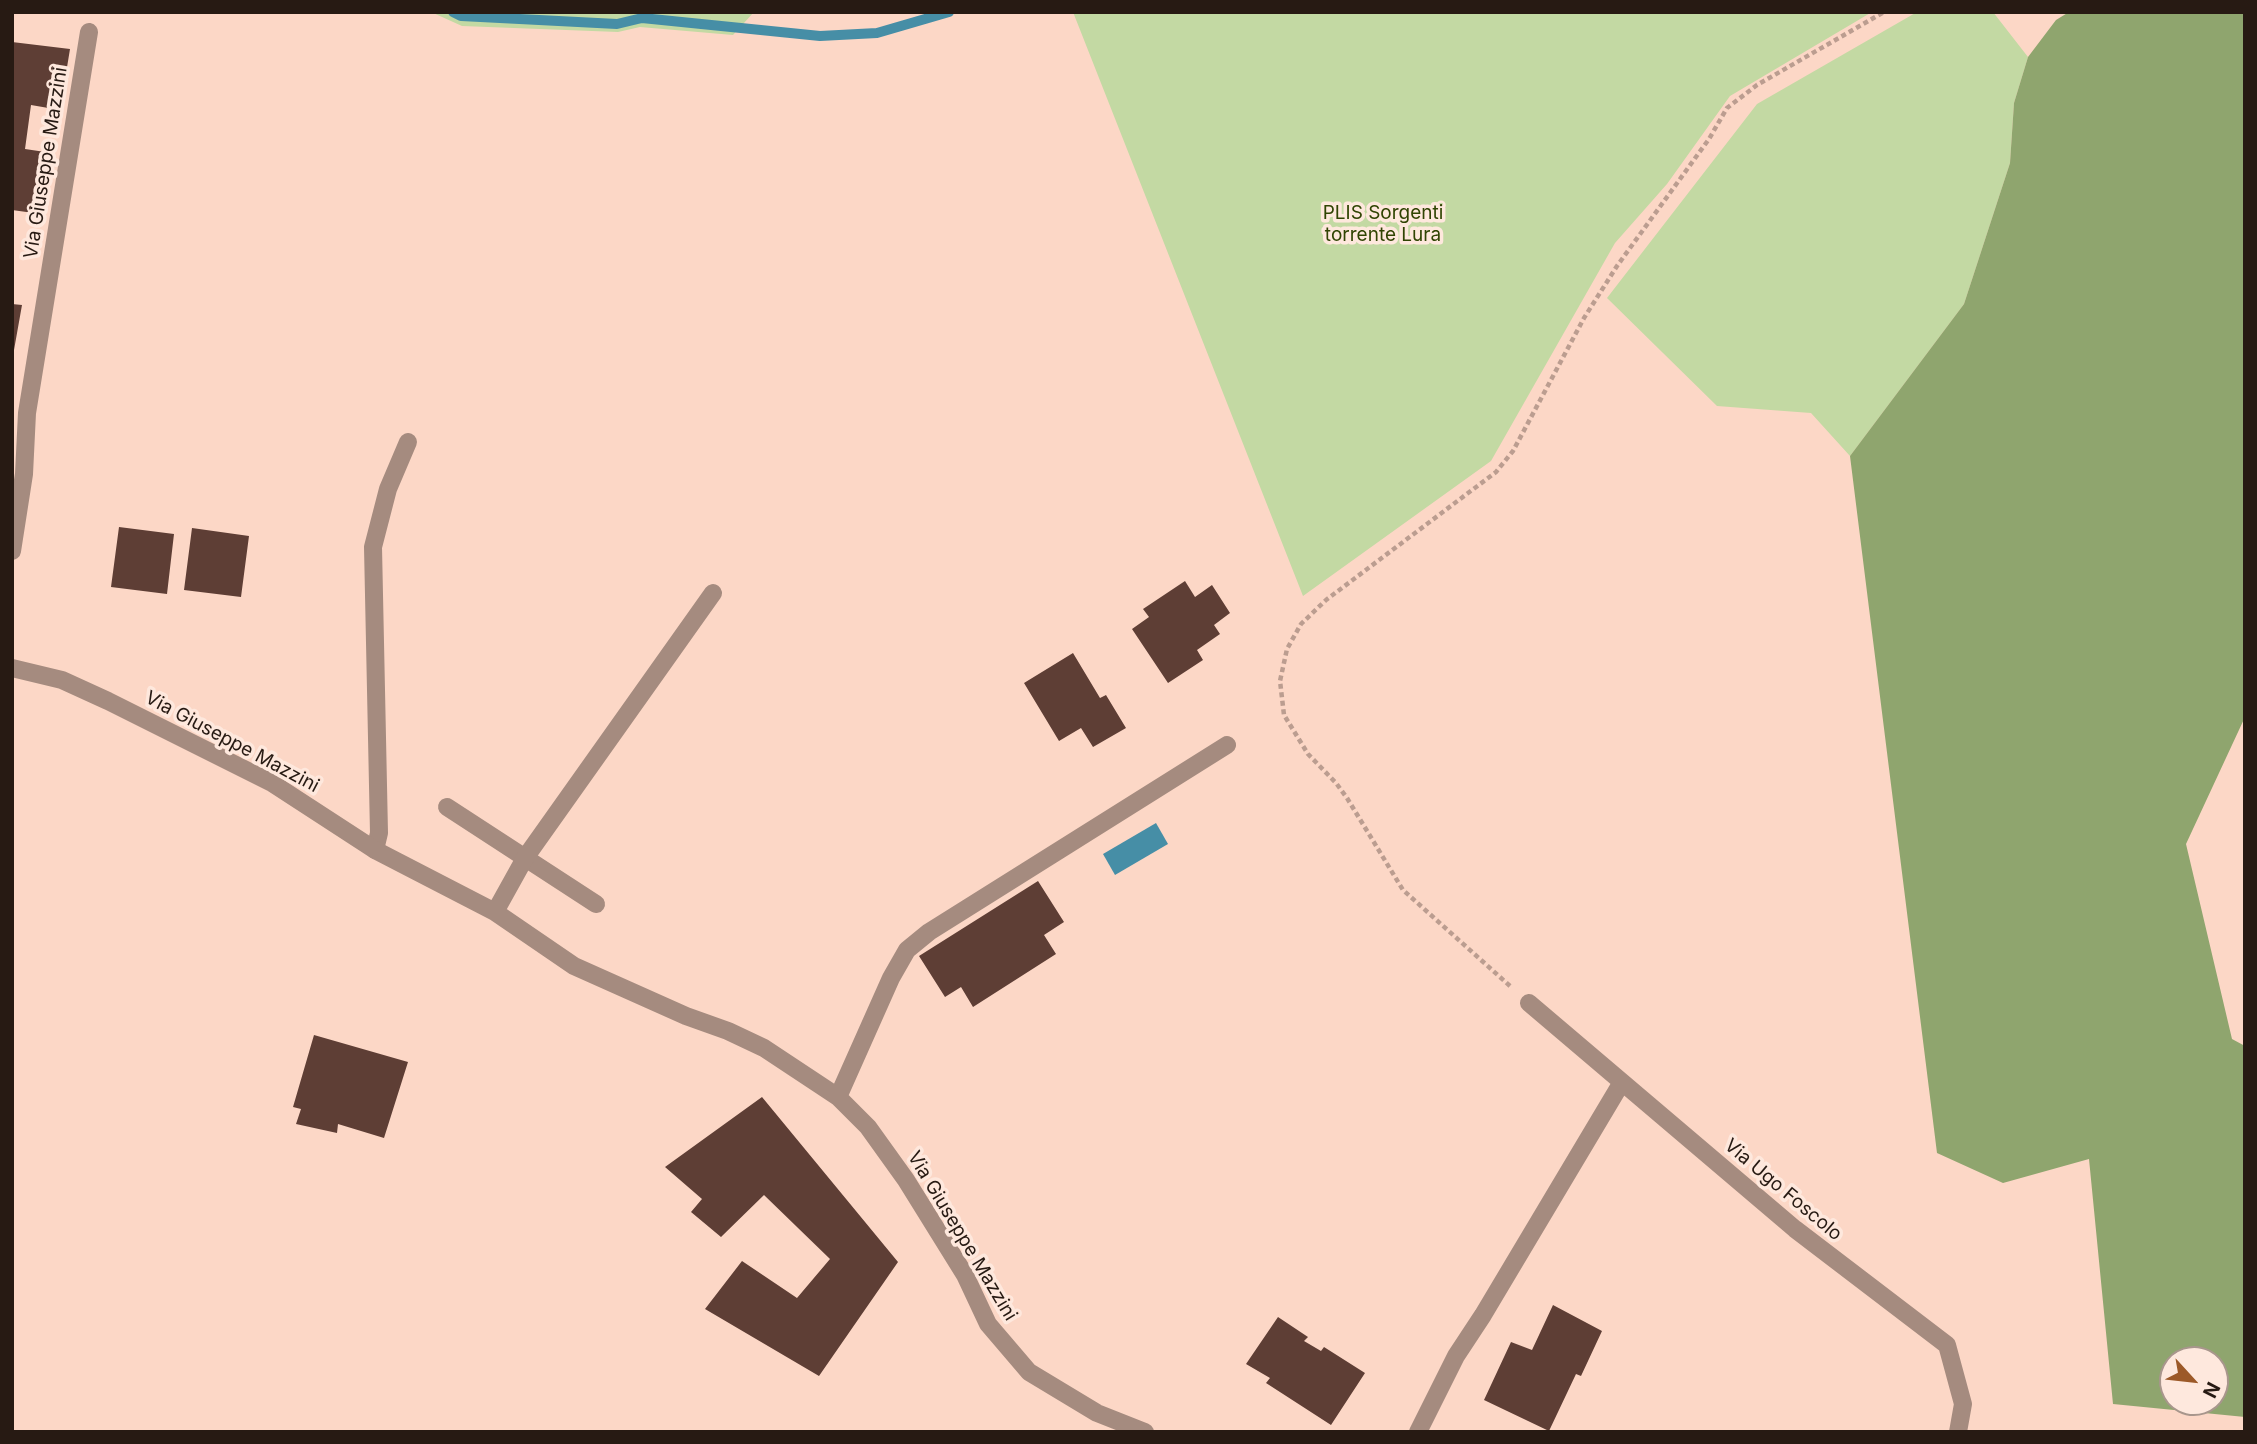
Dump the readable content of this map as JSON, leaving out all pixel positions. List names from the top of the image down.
{
  "streets": {
    "street": ["Via Giuseppe Mazzini", "Via Ugo Foscolo"]
  },
  "parks": ["PLIS Sorgenti torrente Lura"],
  "north": "bottom right"
}
